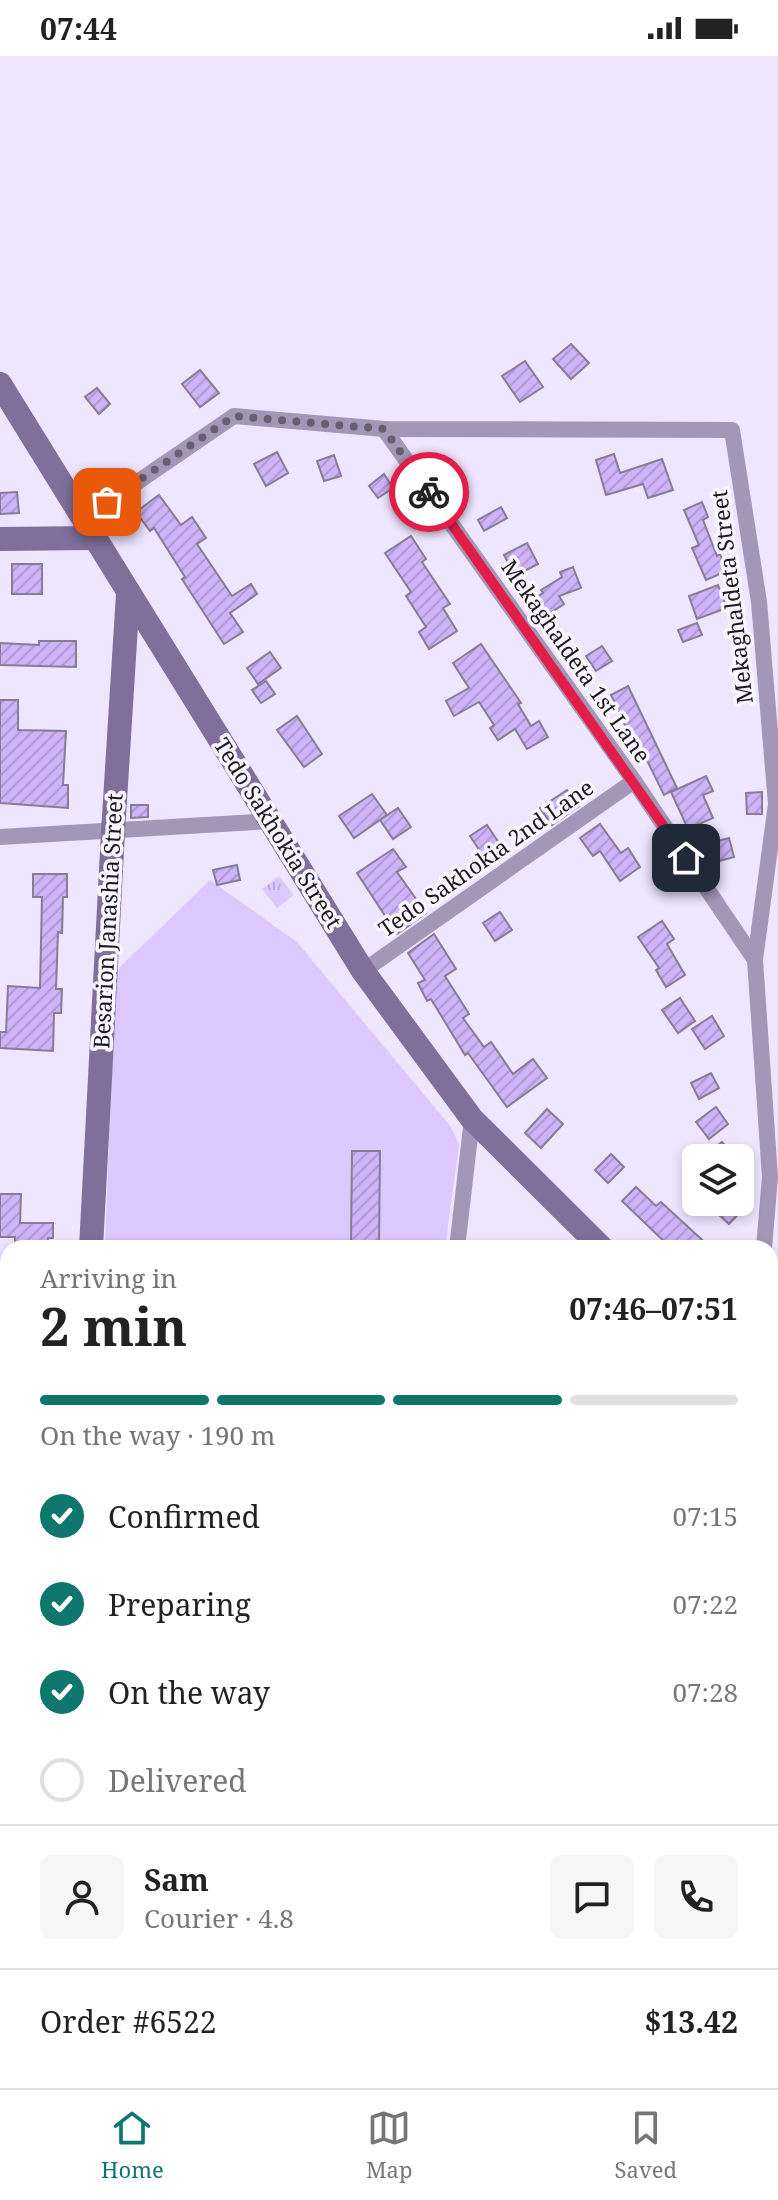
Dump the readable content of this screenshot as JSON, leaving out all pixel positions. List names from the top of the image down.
{
  "streets": {
    "street": [
      "Mekaghaldeta Street",
      "Mekaghaldeta 1st Lane",
      "Tedo Sakhokia Street",
      "Tedo Sakhokia 2nd Lane",
      "Besarion Janashia Street"
    ]
  },
  "crossings": [
    ["Mekaghaldeta Street", "Mekaghaldeta 1st Lane"],
    ["Mekaghaldeta Street", "Tedo Sakhokia Street"],
    ["Mekaghaldeta 1st Lane", "Tedo Sakhokia 2nd Lane"],
    ["Tedo Sakhokia Street", "Tedo Sakhokia 2nd Lane"],
    ["Tedo Sakhokia Street", "Besarion Janashia Street"]
  ],
  "page": {
    "status": "07:44",
    "heading": ["2 min", "Arriving in", "07:46–07:51"],
    "panel": [
      "Sam",
      "Courier · 4.8",
      "Order #6522",
      "$13.42"
    ],
    "bar": "On the way · 190 m",
    "list": [
      ["Confirmed", "07:15"],
      ["Preparing", "07:22"],
      ["On the way", "07:28"],
      "Delivered"
    ],
    "tabs": ["Home", "Map", "Saved"]
  }
}
